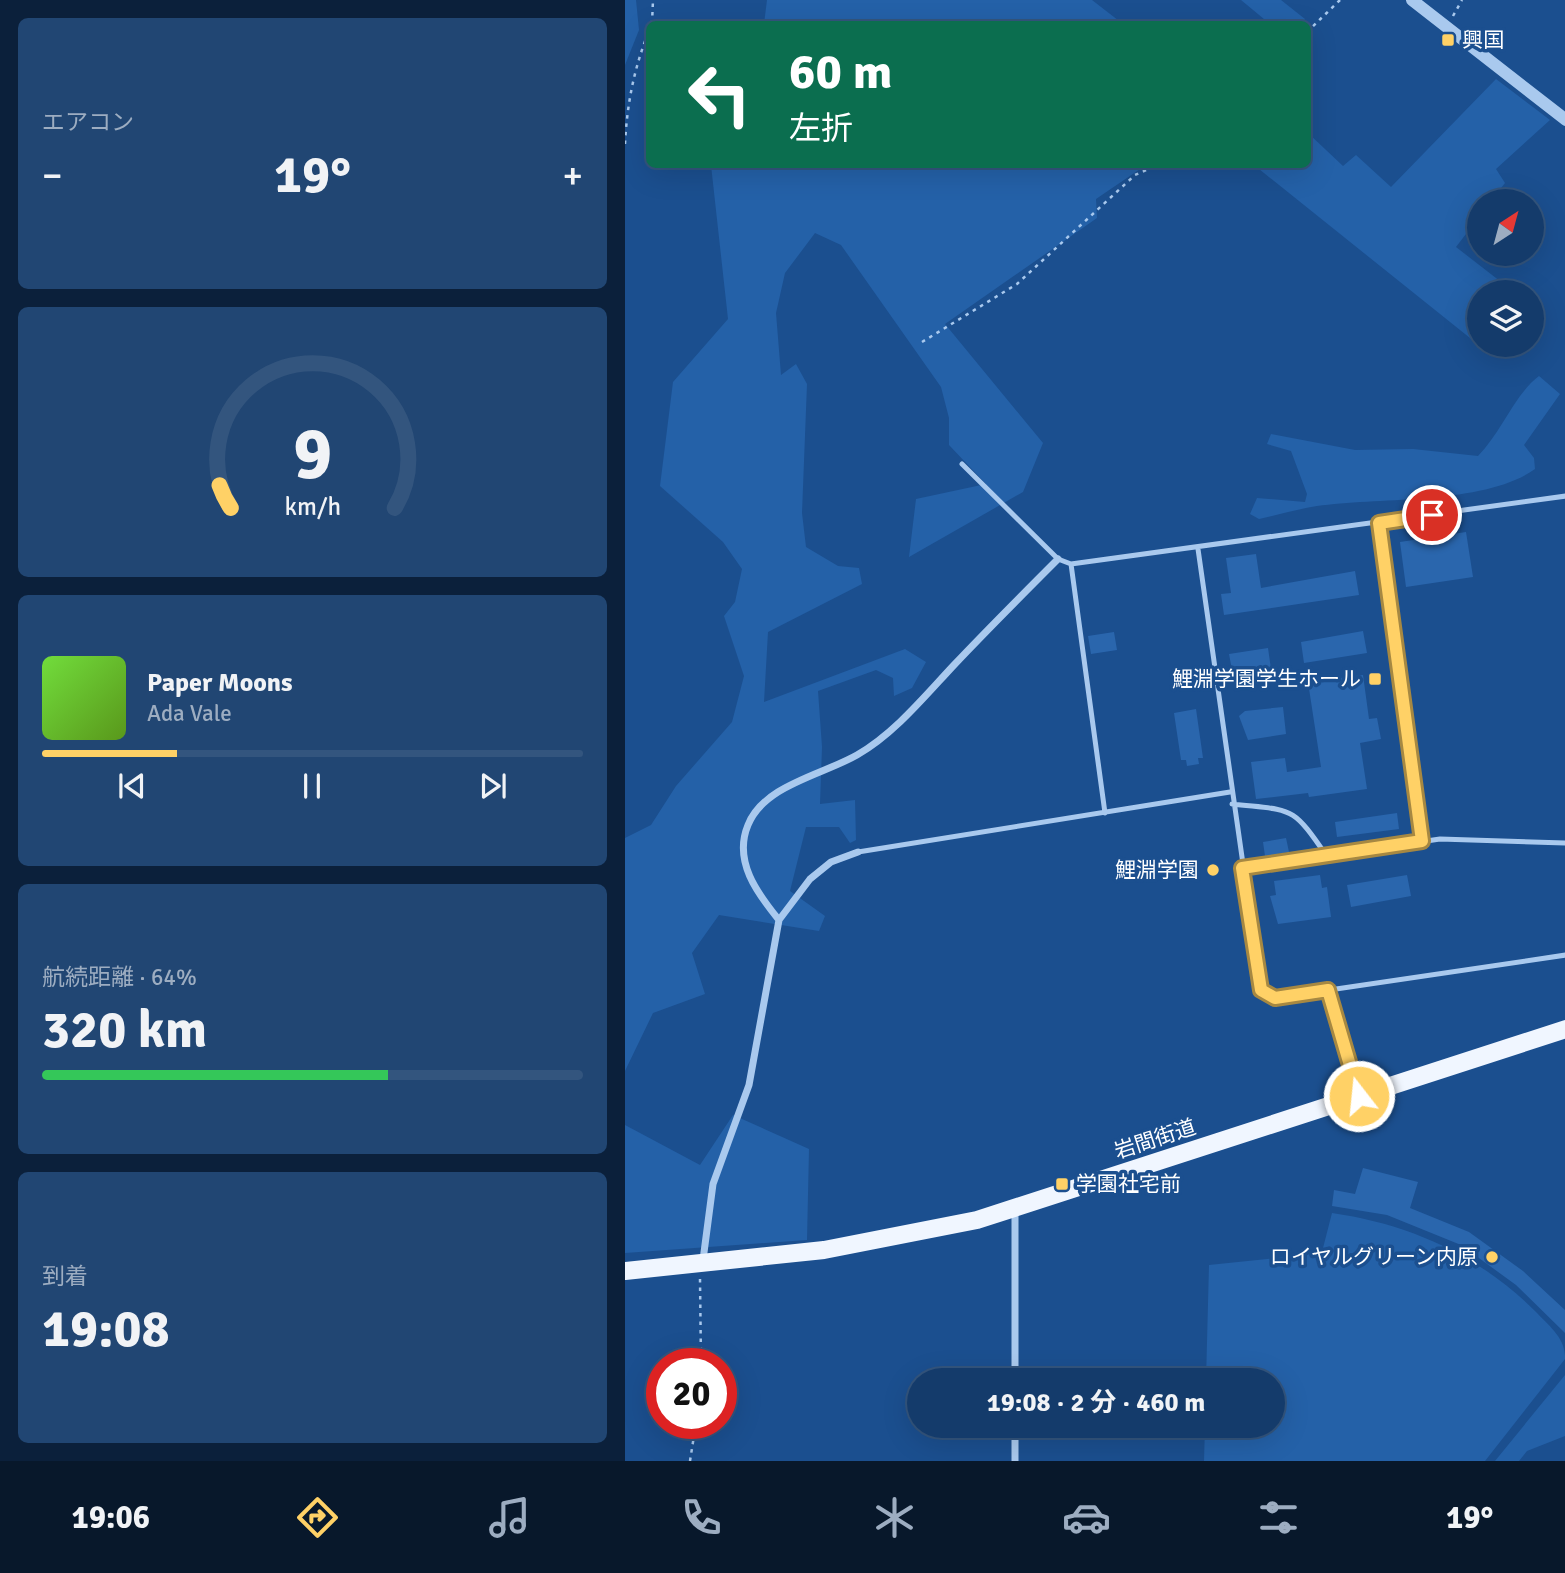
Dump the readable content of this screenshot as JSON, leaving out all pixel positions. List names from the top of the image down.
{
  "streets": {
    "main road": ["岩間街道"]
  },
  "places": {
    "transit": ["興国", "鯉淵学園学生ホール", "学園社宅前"],
    "other": ["鯉淵学園", "ロイヤルグリーン内原"]
  },
  "north": "top right",
  "page": {
    "tile": [
      "エアコン",
      ["航続距離 · 64%", "320 km"],
      ["到着", "19:08"]
    ],
    "turn": ["60 m", "左折"],
    "heat": ["−", "19°", "+"],
    "song": ["Paper Moons", "Ada Vale"],
    "limit": "20",
    "trip": "19:08 · 2 分 · 460 m",
    "tabs": ["19:06", "19°"],
    "gauge": ["9", "km/h"]
  }
}
